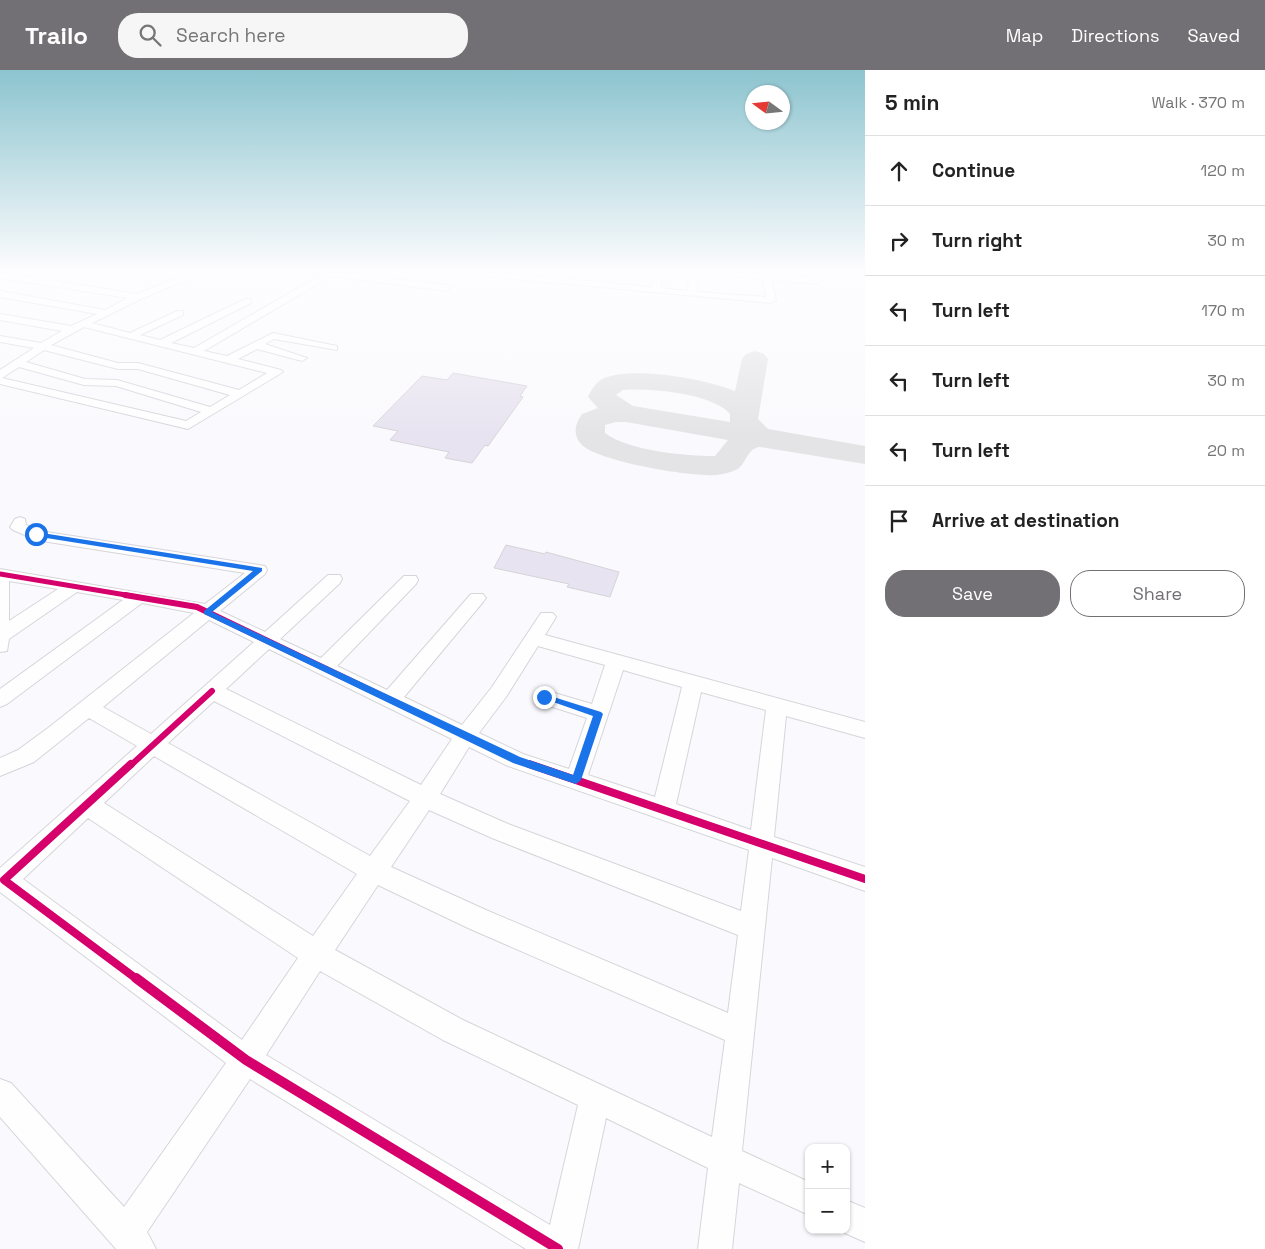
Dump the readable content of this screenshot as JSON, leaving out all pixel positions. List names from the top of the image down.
{
  "north": "left",
  "page": {
    "header": "Trailo",
    "search": "Search here",
    "nav": ["Map", "Directions", "Saved"],
    "heading": ["5 min", "Walk · 370 m"],
    "list": [
      ["Continue", "120 m"],
      ["Turn right", "30 m"],
      ["Turn left", "170 m"],
      ["Turn left", "30 m"],
      ["Turn left", "20 m"],
      "Arrive at destination"
    ],
    "buttons": ["Save", "Share"],
    "map_buttons": ["+", "−"]
  }
}
